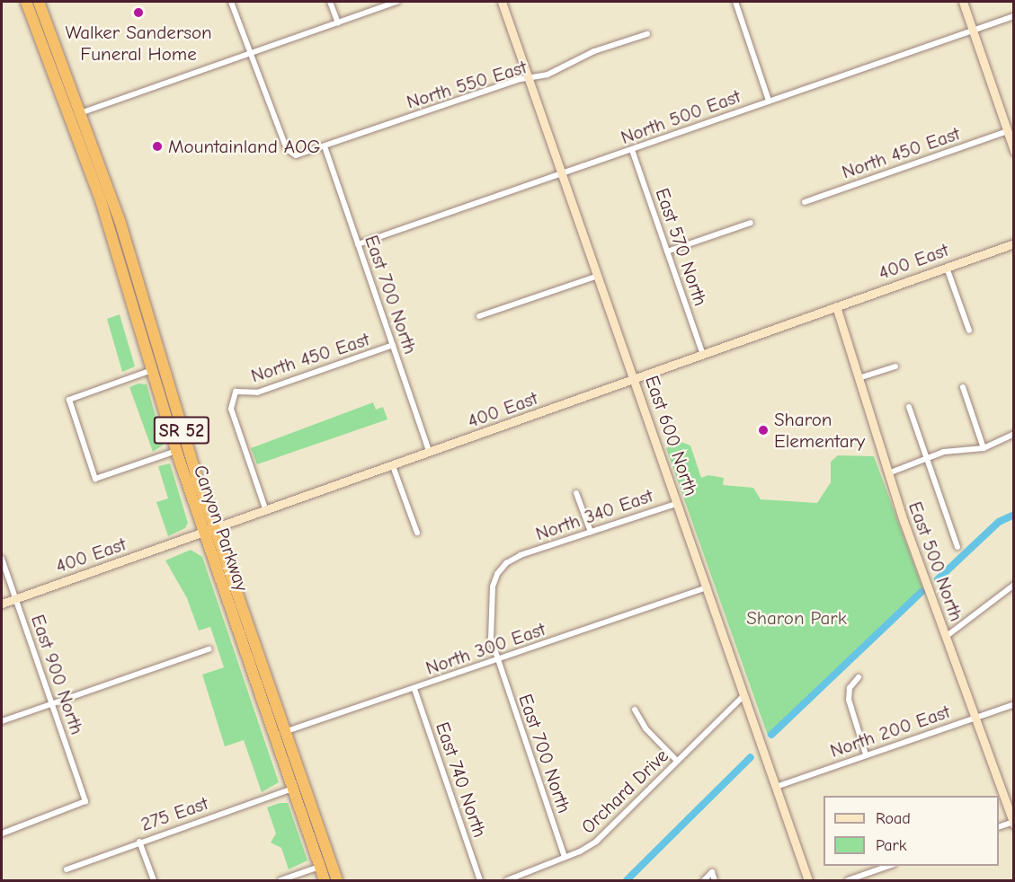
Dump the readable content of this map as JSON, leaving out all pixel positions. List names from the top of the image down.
{
  "streets": {
    "highway": ["SR 52", "Canyon Parkway"],
    "street": [
      "North 550 East",
      "North 500 East",
      "North 450 East",
      "East 570 North",
      "400 East",
      "East 700 North",
      "East 600 North",
      "North 340 East",
      "East 500 North",
      "North 300 East",
      "East 900 North",
      "North 200 East",
      "East 740 North",
      "Orchard Drive",
      "275 East"
    ]
  },
  "crossings": [
    ["North 550 East", "East 700 North"],
    ["North 550 East", "East 600 North"],
    ["North 500 East", "East 570 North"],
    ["North 500 East", "East 700 North"],
    ["North 500 East", "East 600 North"],
    ["North 450 East", "400 East"],
    ["North 450 East", "East 700 North"],
    ["East 570 North", "400 East"],
    ["400 East", "East 700 North"],
    ["400 East", "East 600 North"],
    ["400 East", "Canyon Parkway"],
    ["400 East", "East 500 North"],
    ["400 East", "East 900 North"],
    ["East 700 North", "North 340 East"],
    ["East 700 North", "North 300 East"],
    ["East 700 North", "Orchard Drive"],
    ["East 600 North", "North 340 East"],
    ["East 600 North", "North 300 East"],
    ["East 600 North", "North 200 East"],
    ["East 600 North", "Orchard Drive"],
    ["Canyon Parkway", "North 300 East"],
    ["Canyon Parkway", "275 East"],
    ["East 500 North", "North 200 East"],
    ["North 300 East", "East 740 North"]
  ],
  "parks": ["Sharon Park"],
  "places": ["Walker Sanderson Funeral Home", "Mountainland AOG", "Sharon Elementary"],
  "legend": ["Road", "Park"]
}
